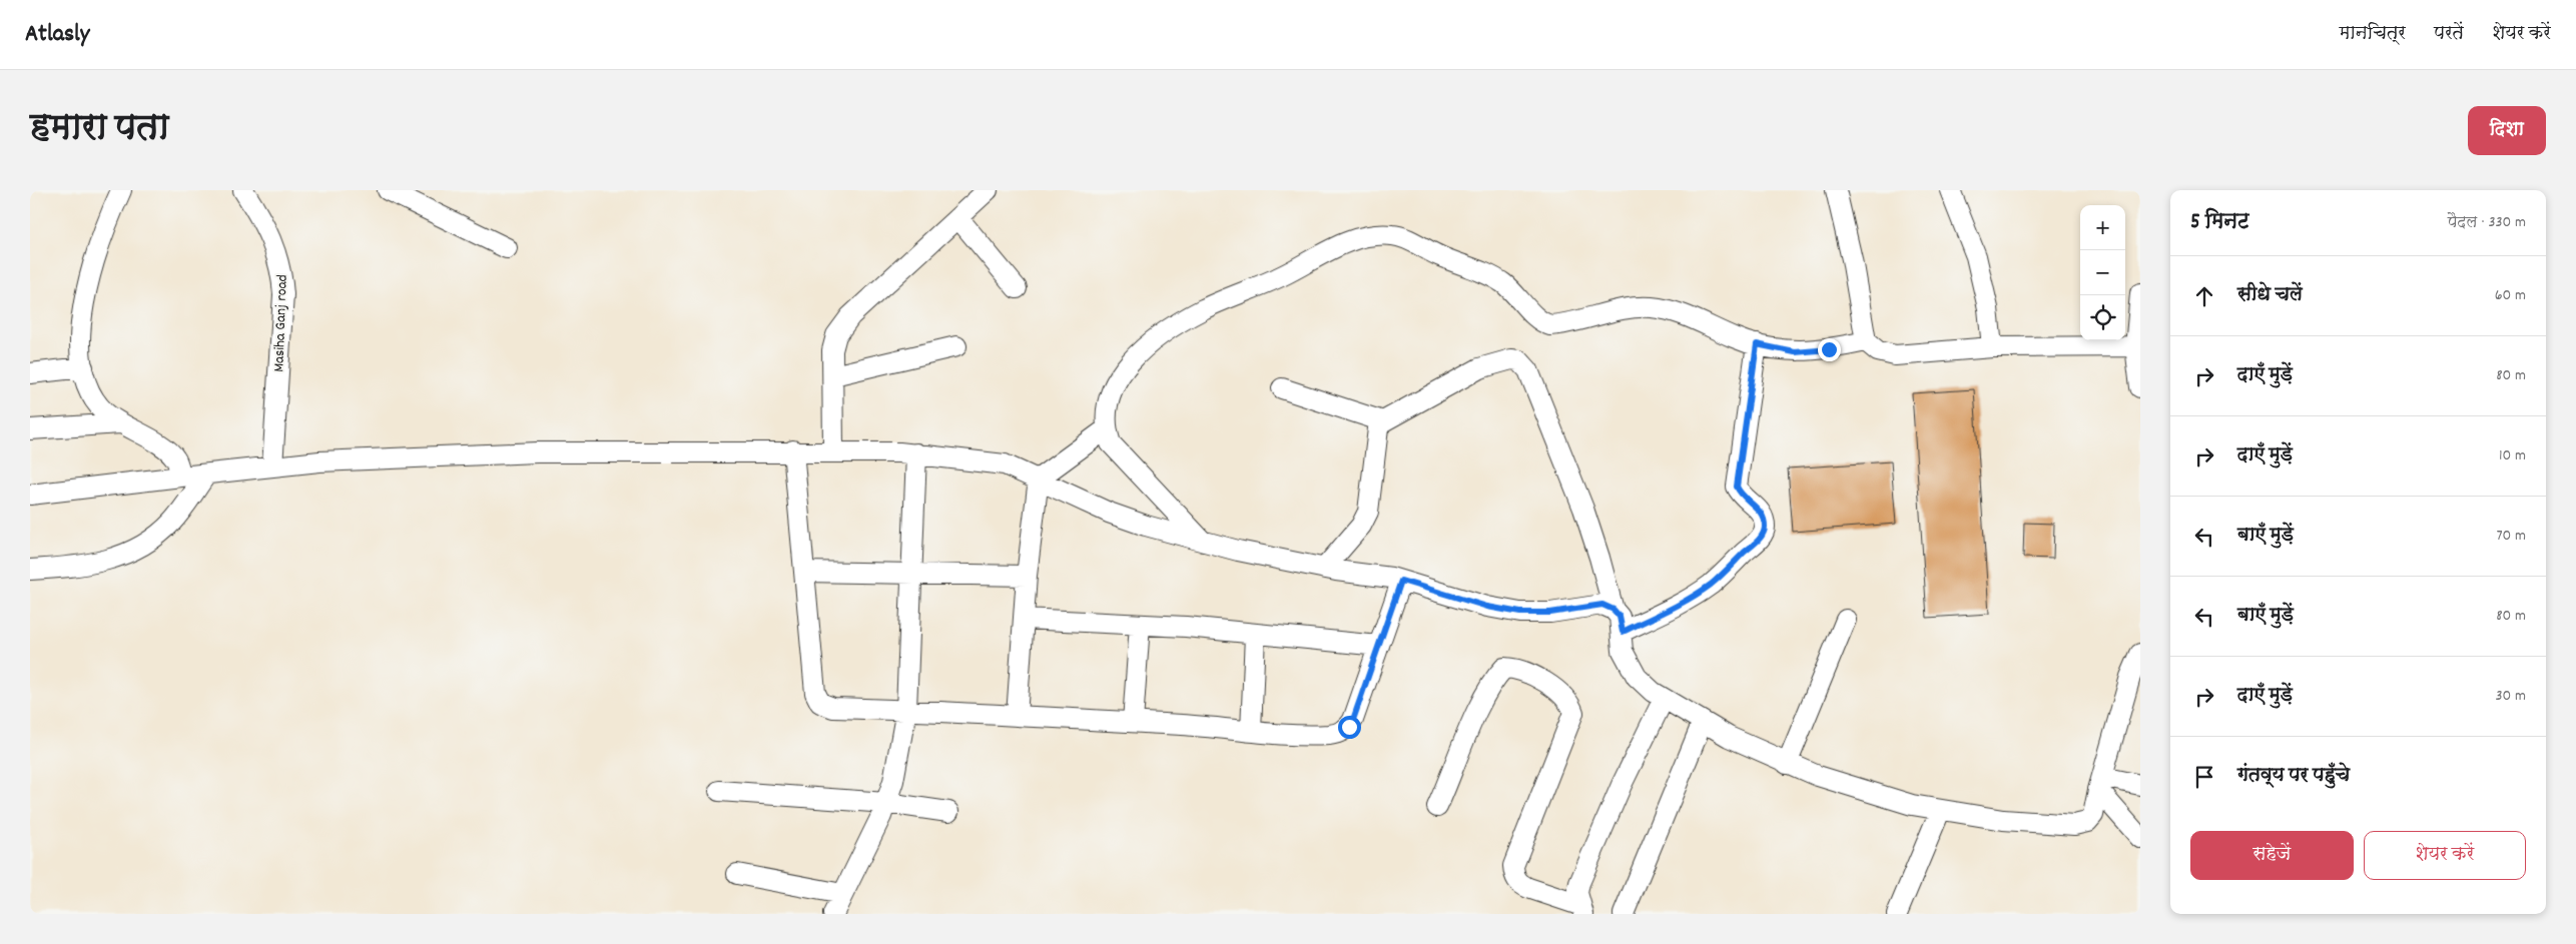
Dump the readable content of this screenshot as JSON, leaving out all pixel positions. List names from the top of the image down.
{
  "streets": {
    "street": ["Masiha Ganj road"]
  },
  "page": {
    "header": "Atlasly",
    "nav": ["मानचित्र", "परतें", "शेयर करें"],
    "title": "हमारा पता",
    "buttons": [
      "दिशा",
      ["सहेजें", "शेयर करें"]
    ],
    "heading": ["5 मिनट", "पैदल · 330 m"],
    "map_buttons": ["+", "−"],
    "list": [
      ["सीधे चलें", "60 m"],
      ["दाएँ मुड़ें", "80 m"],
      ["दाएँ मुड़ें", "10 m"],
      ["बाएँ मुड़ें", "70 m"],
      ["बाएँ मुड़ें", "80 m"],
      ["दाएँ मुड़ें", "30 m"],
      "गंतव्य पर पहुँचे"
    ]
  }
}
